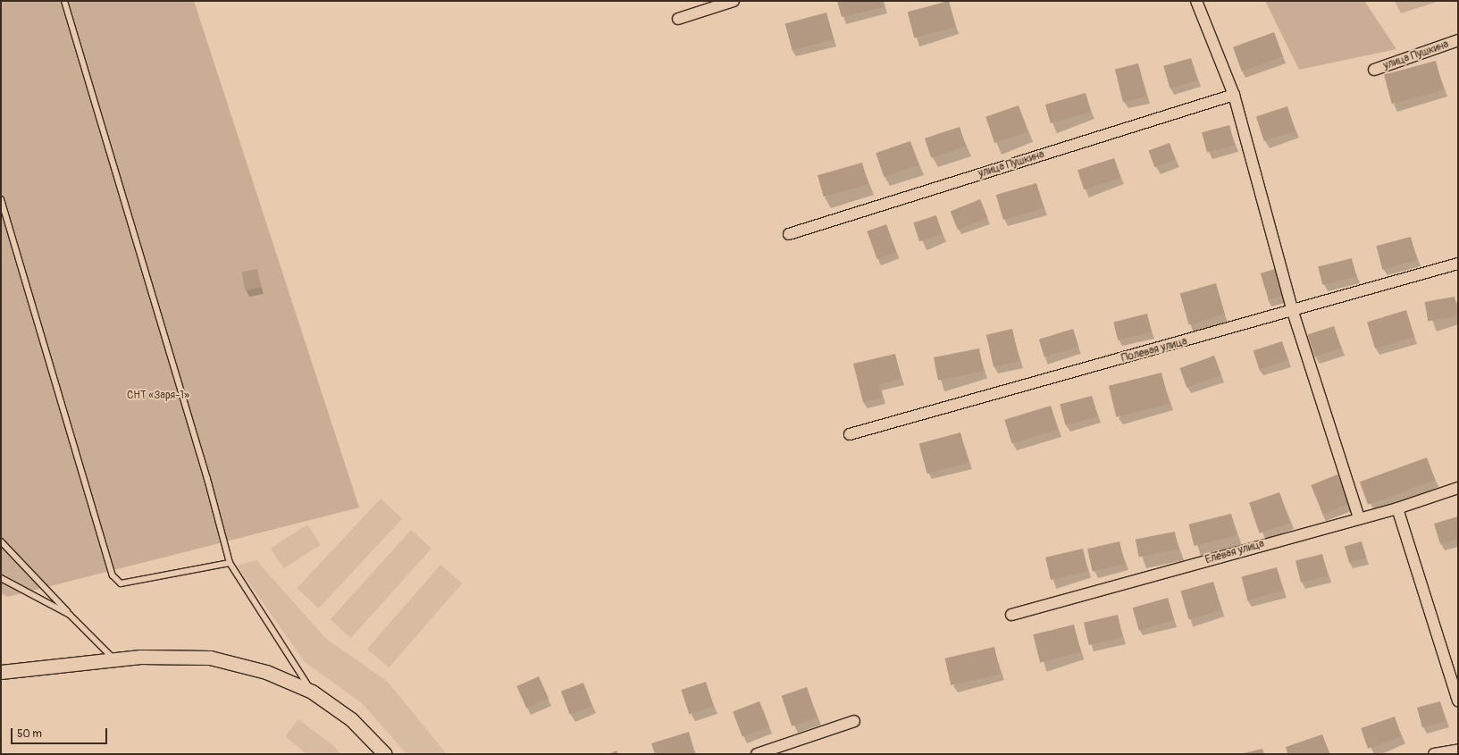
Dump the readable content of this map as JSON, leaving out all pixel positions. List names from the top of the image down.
{
  "streets": {
    "street": ["улица Пушкина", "Полевая улица", "Елевая улица"]
  },
  "parks": ["СНТ «Заря-1»"],
  "scale_bar": "50 m"
}
